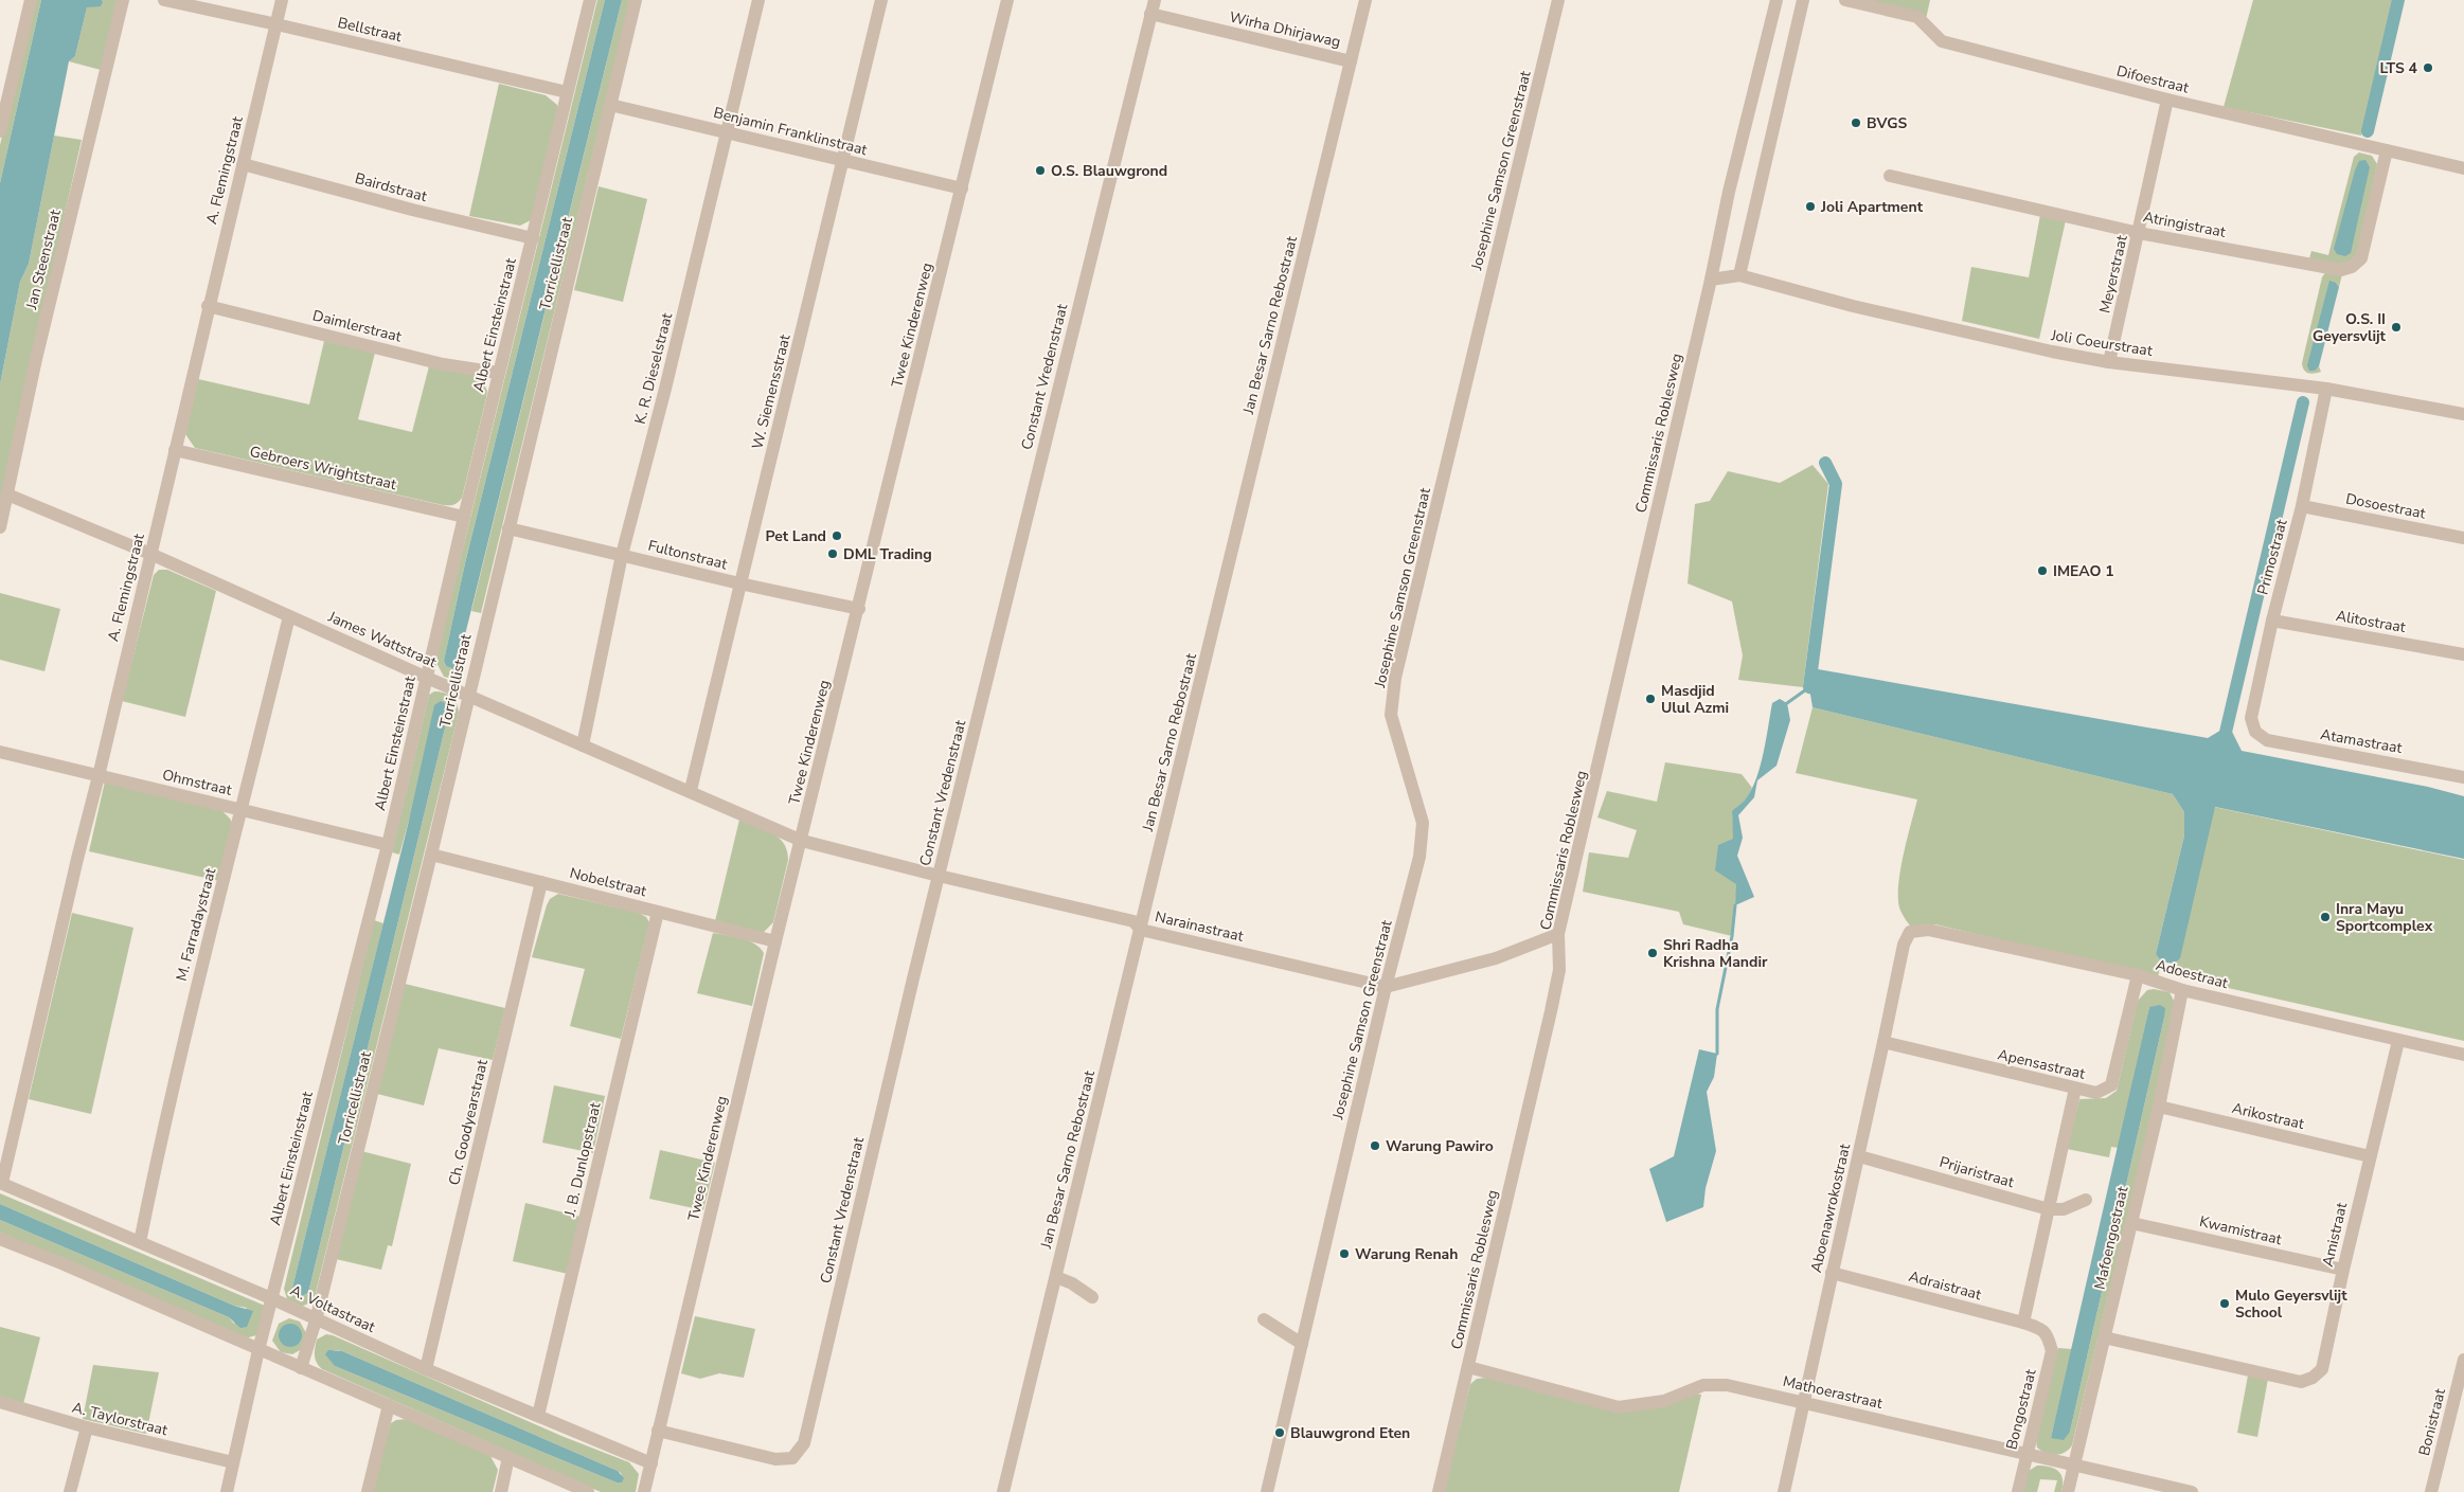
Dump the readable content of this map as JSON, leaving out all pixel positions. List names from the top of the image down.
{
  "streets": {
    "street": [
      "Bellstraat",
      "Wirha Dhirjawag",
      "Difoestraat",
      "Benjamin Franklinstraat",
      "A. Flemingstraat",
      "Josephine Samson Greenstraat",
      "Bairdstraat",
      "Atringistraat",
      "Jan Steenstraat",
      "Torricellistraat",
      "Meyerstraat",
      "Albert Einsteinstraat",
      "Twee Kinderenweg",
      "Jan Besar Sarno Rebostraat",
      "Daimlerstraat",
      "Joli Coeurstraat",
      "K. R. Dieselstraat",
      "Constant Vredenstraat",
      "W. Siemensstraat",
      "Commissaris Roblesweg",
      "Gebroers Wrightstraat",
      "Dosoestraat",
      "Fultonstraat",
      "Primostraat",
      "Alitostraat",
      "James Wattstraat",
      "Atamastraat",
      "Ohmstraat",
      "Nobelstraat",
      "M. Farradaystraat",
      "Narainastraat",
      "Adoestraat",
      "Apensastraat",
      "Arikostraat",
      "Ch. Goodyearstraat",
      "J. B. Dunlopstraat",
      "Prijaristraat",
      "Aboenawrokostraat",
      "Kwamistraat",
      "Amistraat",
      "Mafoengostraat",
      "Adraistraat",
      "A. Voltastraat",
      "Mathoerastraat",
      "Bongostraat",
      "A. Taylorstraat",
      "Bonistraat"
    ]
  },
  "crossings": [
    ["Bellstraat", "A. Flemingstraat"],
    ["Bellstraat", "Albert Einsteinstraat"],
    ["Wirha Dhirjawag", "Jan Besar Sarno Rebostraat"],
    ["Wirha Dhirjawag", "Constant Vredenstraat"],
    ["Difoestraat", "Atringistraat"],
    ["Difoestraat", "Meyerstraat"],
    ["Benjamin Franklinstraat", "Torricellistraat"],
    ["Benjamin Franklinstraat", "Twee Kinderenweg"],
    ["Benjamin Franklinstraat", "K. R. Dieselstraat"],
    ["Benjamin Franklinstraat", "W. Siemensstraat"],
    ["A. Flemingstraat", "Bairdstraat"],
    ["A. Flemingstraat", "Daimlerstraat"],
    ["A. Flemingstraat", "Gebroers Wrightstraat"],
    ["A. Flemingstraat", "James Wattstraat"],
    ["A. Flemingstraat", "Ohmstraat"],
    ["A. Flemingstraat", "A. Voltastraat"],
    ["Josephine Samson Greenstraat", "Narainastraat"],
    ["Bairdstraat", "Albert Einsteinstraat"],
    ["Atringistraat", "Meyerstraat"],
    ["Jan Steenstraat", "James Wattstraat"],
    ["Torricellistraat", "Fultonstraat"],
    ["Torricellistraat", "James Wattstraat"],
    ["Torricellistraat", "Nobelstraat"],
    ["Torricellistraat", "A. Voltastraat"],
    ["Meyerstraat", "Joli Coeurstraat"],
    ["Albert Einsteinstraat", "Daimlerstraat"],
    ["Albert Einsteinstraat", "Gebroers Wrightstraat"],
    ["Albert Einsteinstraat", "James Wattstraat"],
    ["Albert Einsteinstraat", "Ohmstraat"],
    ["Albert Einsteinstraat", "A. Voltastraat"],
    ["Albert Einsteinstraat", "A. Taylorstraat"],
    ["Twee Kinderenweg", "Constant Vredenstraat"],
    ["Twee Kinderenweg", "Fultonstraat"],
    ["Twee Kinderenweg", "James Wattstraat"],
    ["Twee Kinderenweg", "Nobelstraat"],
    ["Twee Kinderenweg", "Narainastraat"],
    ["Twee Kinderenweg", "A. Voltastraat"],
    ["Jan Besar Sarno Rebostraat", "Narainastraat"],
    ["Joli Coeurstraat", "Primostraat"],
    ["K. R. Dieselstraat", "Fultonstraat"],
    ["K. R. Dieselstraat", "James Wattstraat"],
    ["Constant Vredenstraat", "Narainastraat"],
    ["W. Siemensstraat", "Fultonstraat"],
    ["W. Siemensstraat", "James Wattstraat"],
    ["Commissaris Roblesweg", "Narainastraat"],
    ["Commissaris Roblesweg", "Mathoerastraat"],
    ["Dosoestraat", "Primostraat"],
    ["Primostraat", "Alitostraat"],
    ["Primostraat", "Atamastraat"],
    ["James Wattstraat", "M. Farradaystraat"],
    ["James Wattstraat", "Narainastraat"],
    ["Ohmstraat", "M. Farradaystraat"],
    ["Nobelstraat", "Ch. Goodyearstraat"],
    ["Nobelstraat", "J. B. Dunlopstraat"],
    ["M. Farradaystraat", "A. Voltastraat"],
    ["Adoestraat", "Apensastraat"],
    ["Adoestraat", "Aboenawrokostraat"],
    ["Adoestraat", "Amistraat"],
    ["Adoestraat", "Mafoengostraat"],
    ["Apensastraat", "Aboenawrokostraat"],
    ["Arikostraat", "Amistraat"],
    ["Arikostraat", "Mafoengostraat"],
    ["Ch. Goodyearstraat", "A. Voltastraat"],
    ["J. B. Dunlopstraat", "A. Voltastraat"],
    ["Prijaristraat", "Aboenawrokostraat"],
    ["Aboenawrokostraat", "Adraistraat"],
    ["Aboenawrokostraat", "Mathoerastraat"],
    ["Kwamistraat", "Amistraat"],
    ["Kwamistraat", "Mafoengostraat"],
    ["Amistraat", "Mafoengostraat"],
    ["Mafoengostraat", "Mathoerastraat"],
    ["Adraistraat", "Bongostraat"],
    ["Mathoerastraat", "Bongostraat"]
  ],
  "places": [
    "LTS 4",
    "BVGS",
    "O.S. Blauwgrond",
    "Joli Apartment",
    "O.S. II Geyersvlijt",
    "Pet Land",
    "DML Trading",
    "IMEAO 1",
    "Masdjid Ulul Azmi",
    "Inra Mayu Sportcomplex",
    "Shri Radha Krishna Mandir",
    "Warung Pawiro",
    "Warung Renah",
    "Mulo Geyersvlijt School",
    "Blauwgrond Eten"
  ]
}
